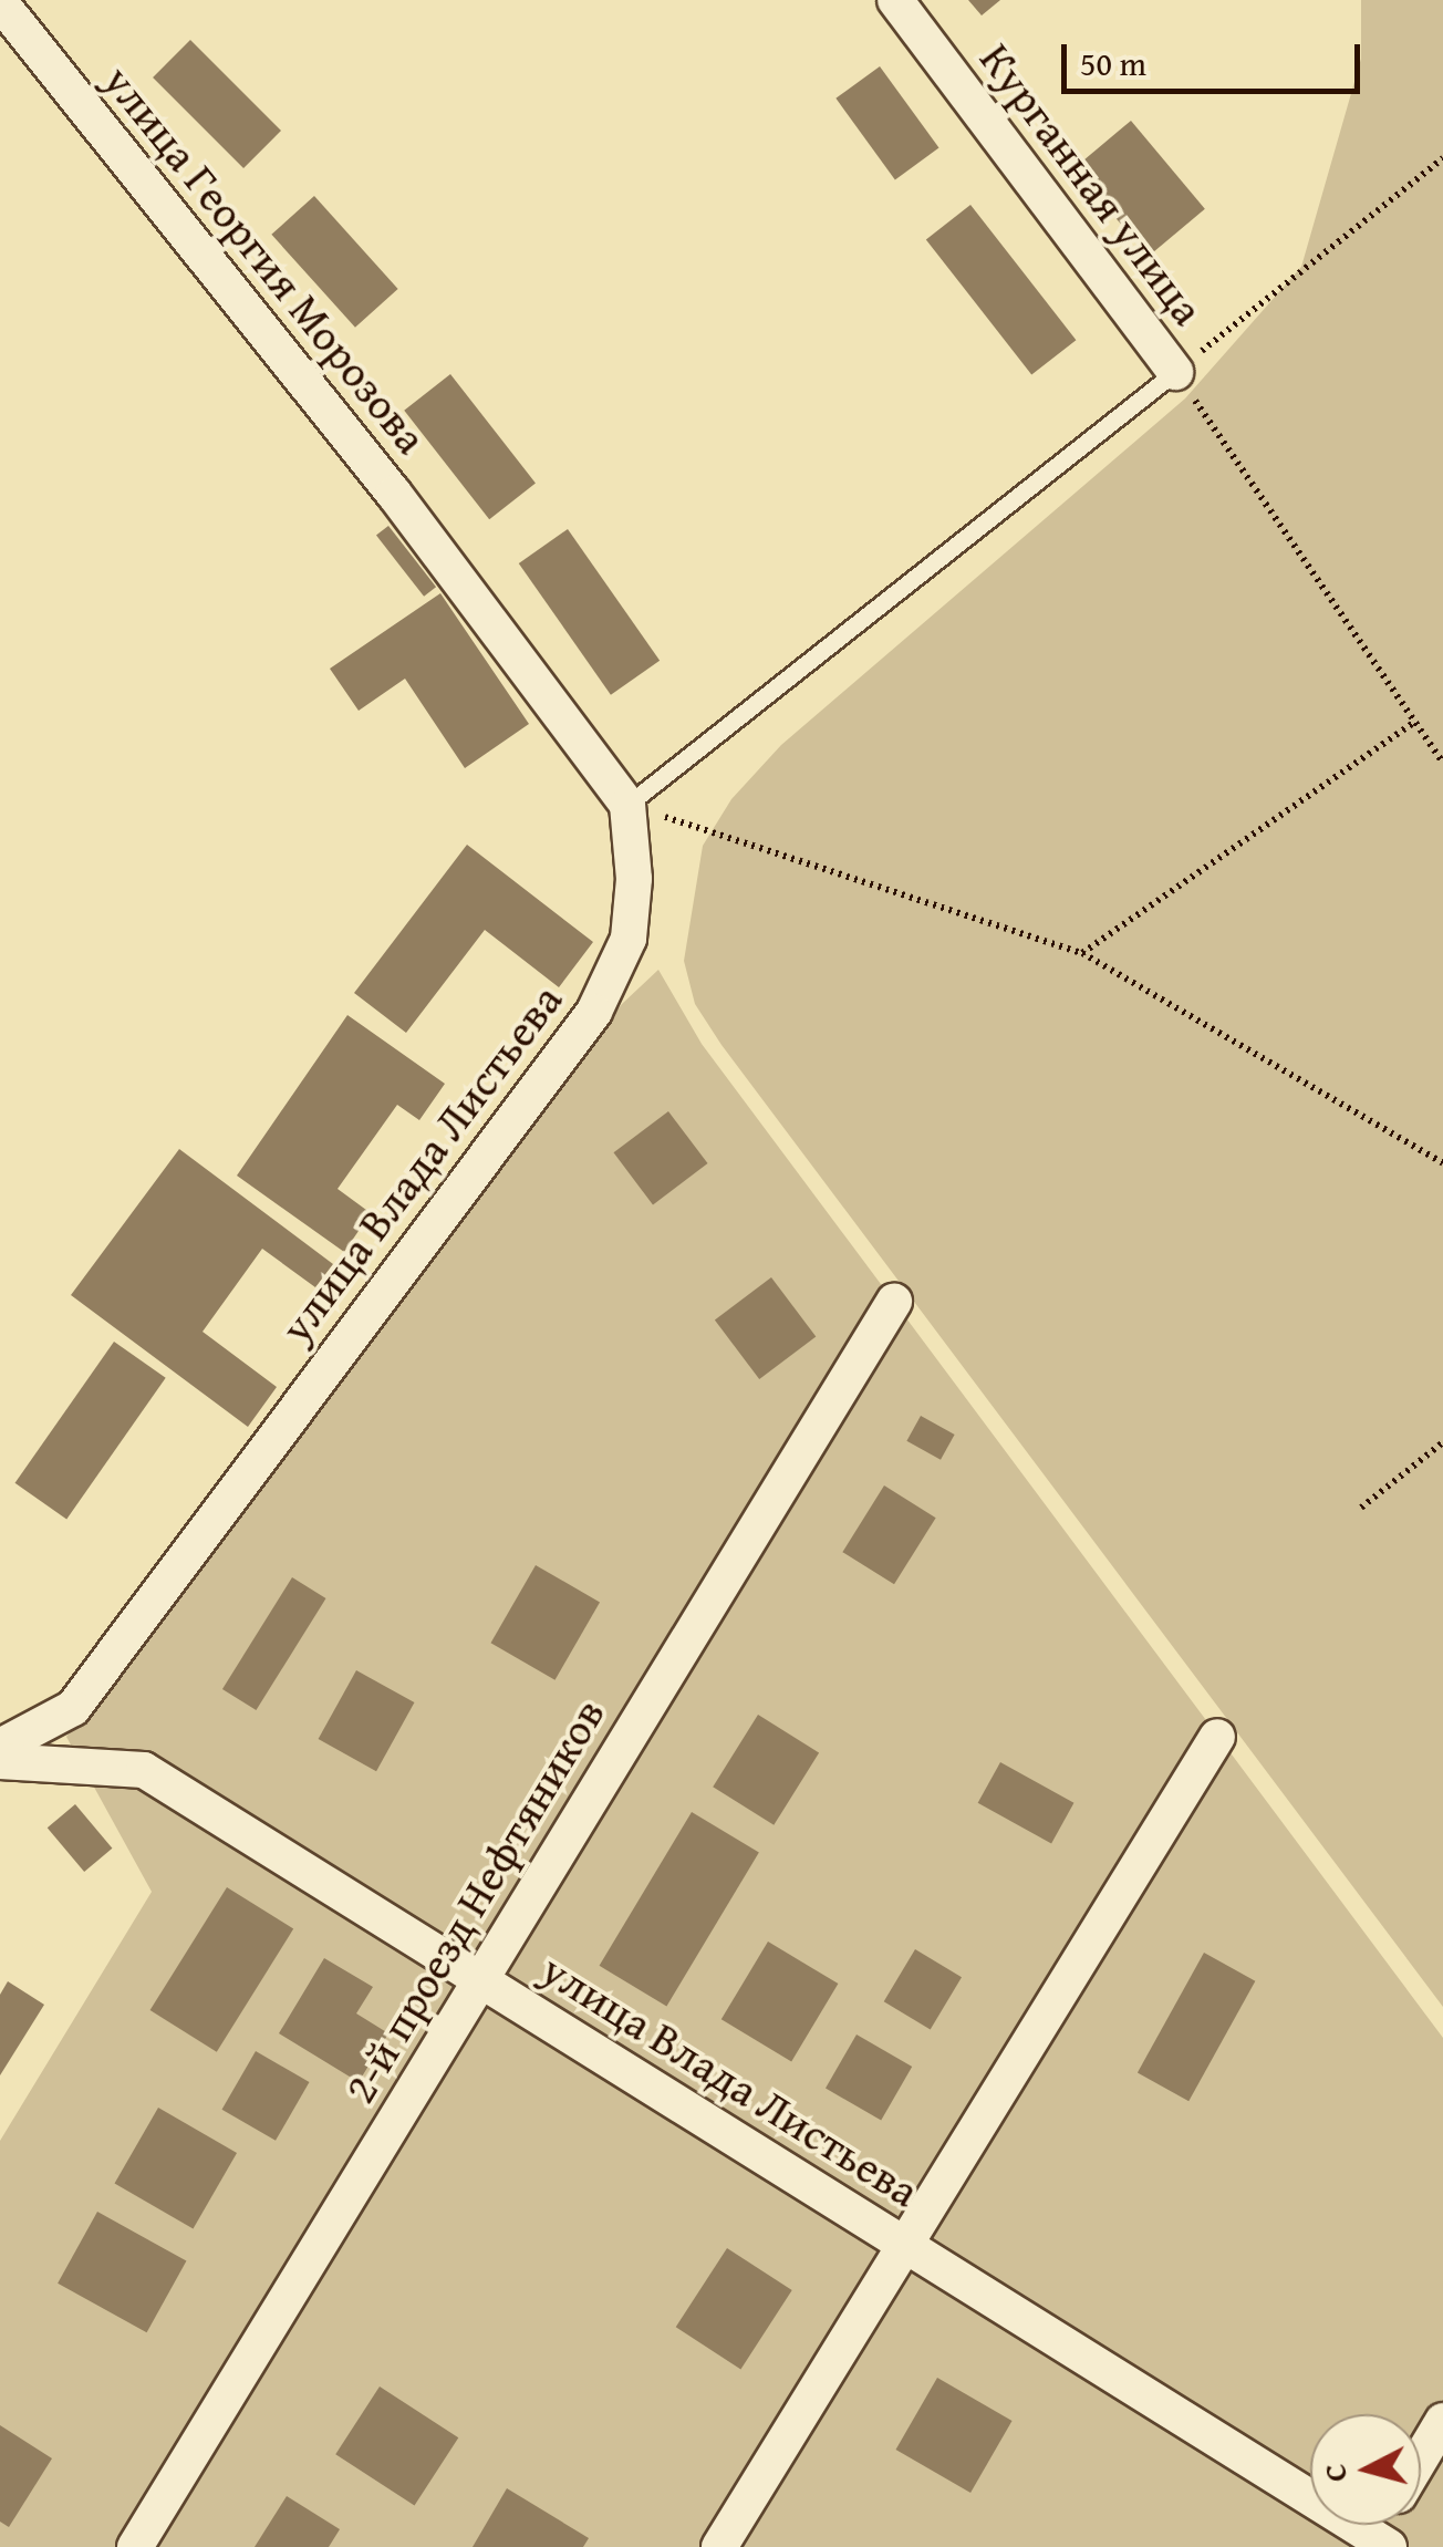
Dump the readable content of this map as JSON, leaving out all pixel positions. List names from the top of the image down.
{
  "streets": {
    "street": [
      "Курганная улица",
      "улица Георгия Морозова",
      "улица Влада Листьева",
      "2-й проезд Нефтяников"
    ]
  },
  "crossings": [
    ["улица Георгия Морозова", "улица Влада Листьева"],
    ["улица Влада Листьева", "2-й проезд Нефтяников"]
  ],
  "scale_bar": "50 m",
  "north": "left"
}
